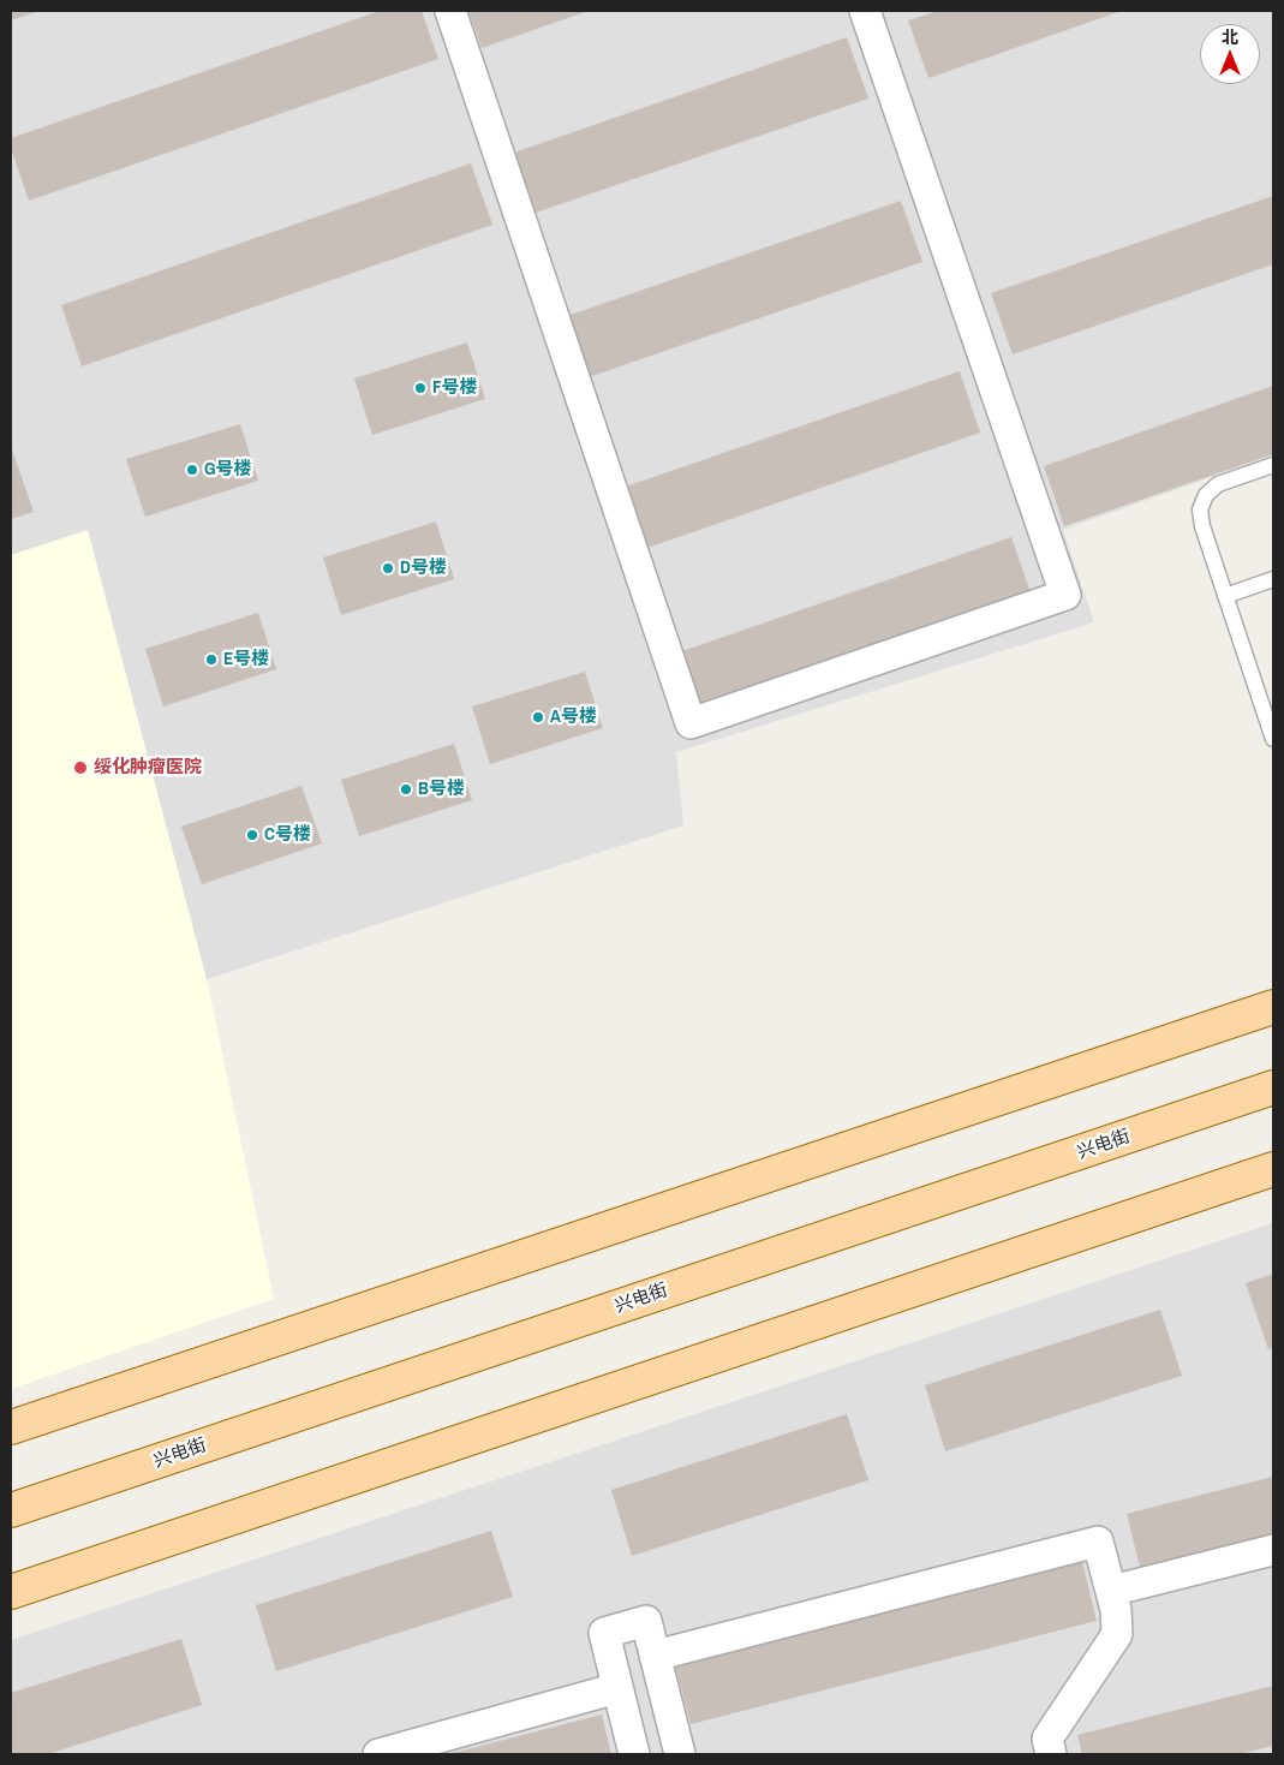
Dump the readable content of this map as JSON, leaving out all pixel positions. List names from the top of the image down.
{
  "streets": {
    "main road": ["兴电街"]
  },
  "places": [
    "F号楼",
    "G号楼",
    "D号楼",
    "E号楼",
    "A号楼",
    "绥化肿瘤医院",
    "B号楼",
    "C号楼"
  ],
  "north": "top"
}
